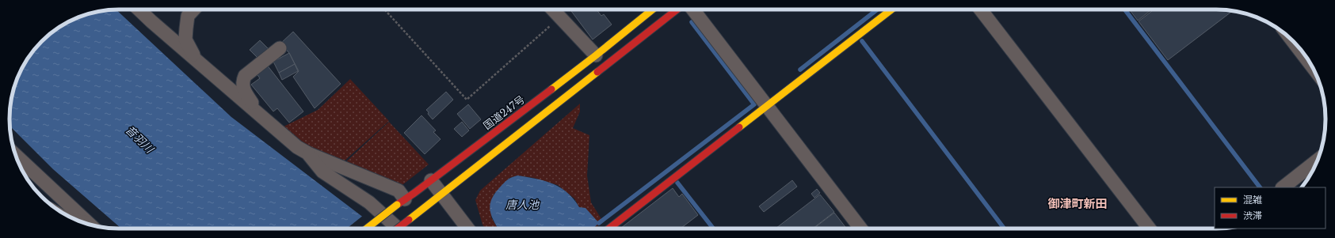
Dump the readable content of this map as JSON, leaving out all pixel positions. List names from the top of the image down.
{
  "streets": {
    "main road": ["国道247号"]
  },
  "districts": ["御津町新田"],
  "water": ["音羽川", "唐人池"],
  "legend": ["混雑", "渋滞"]
}
